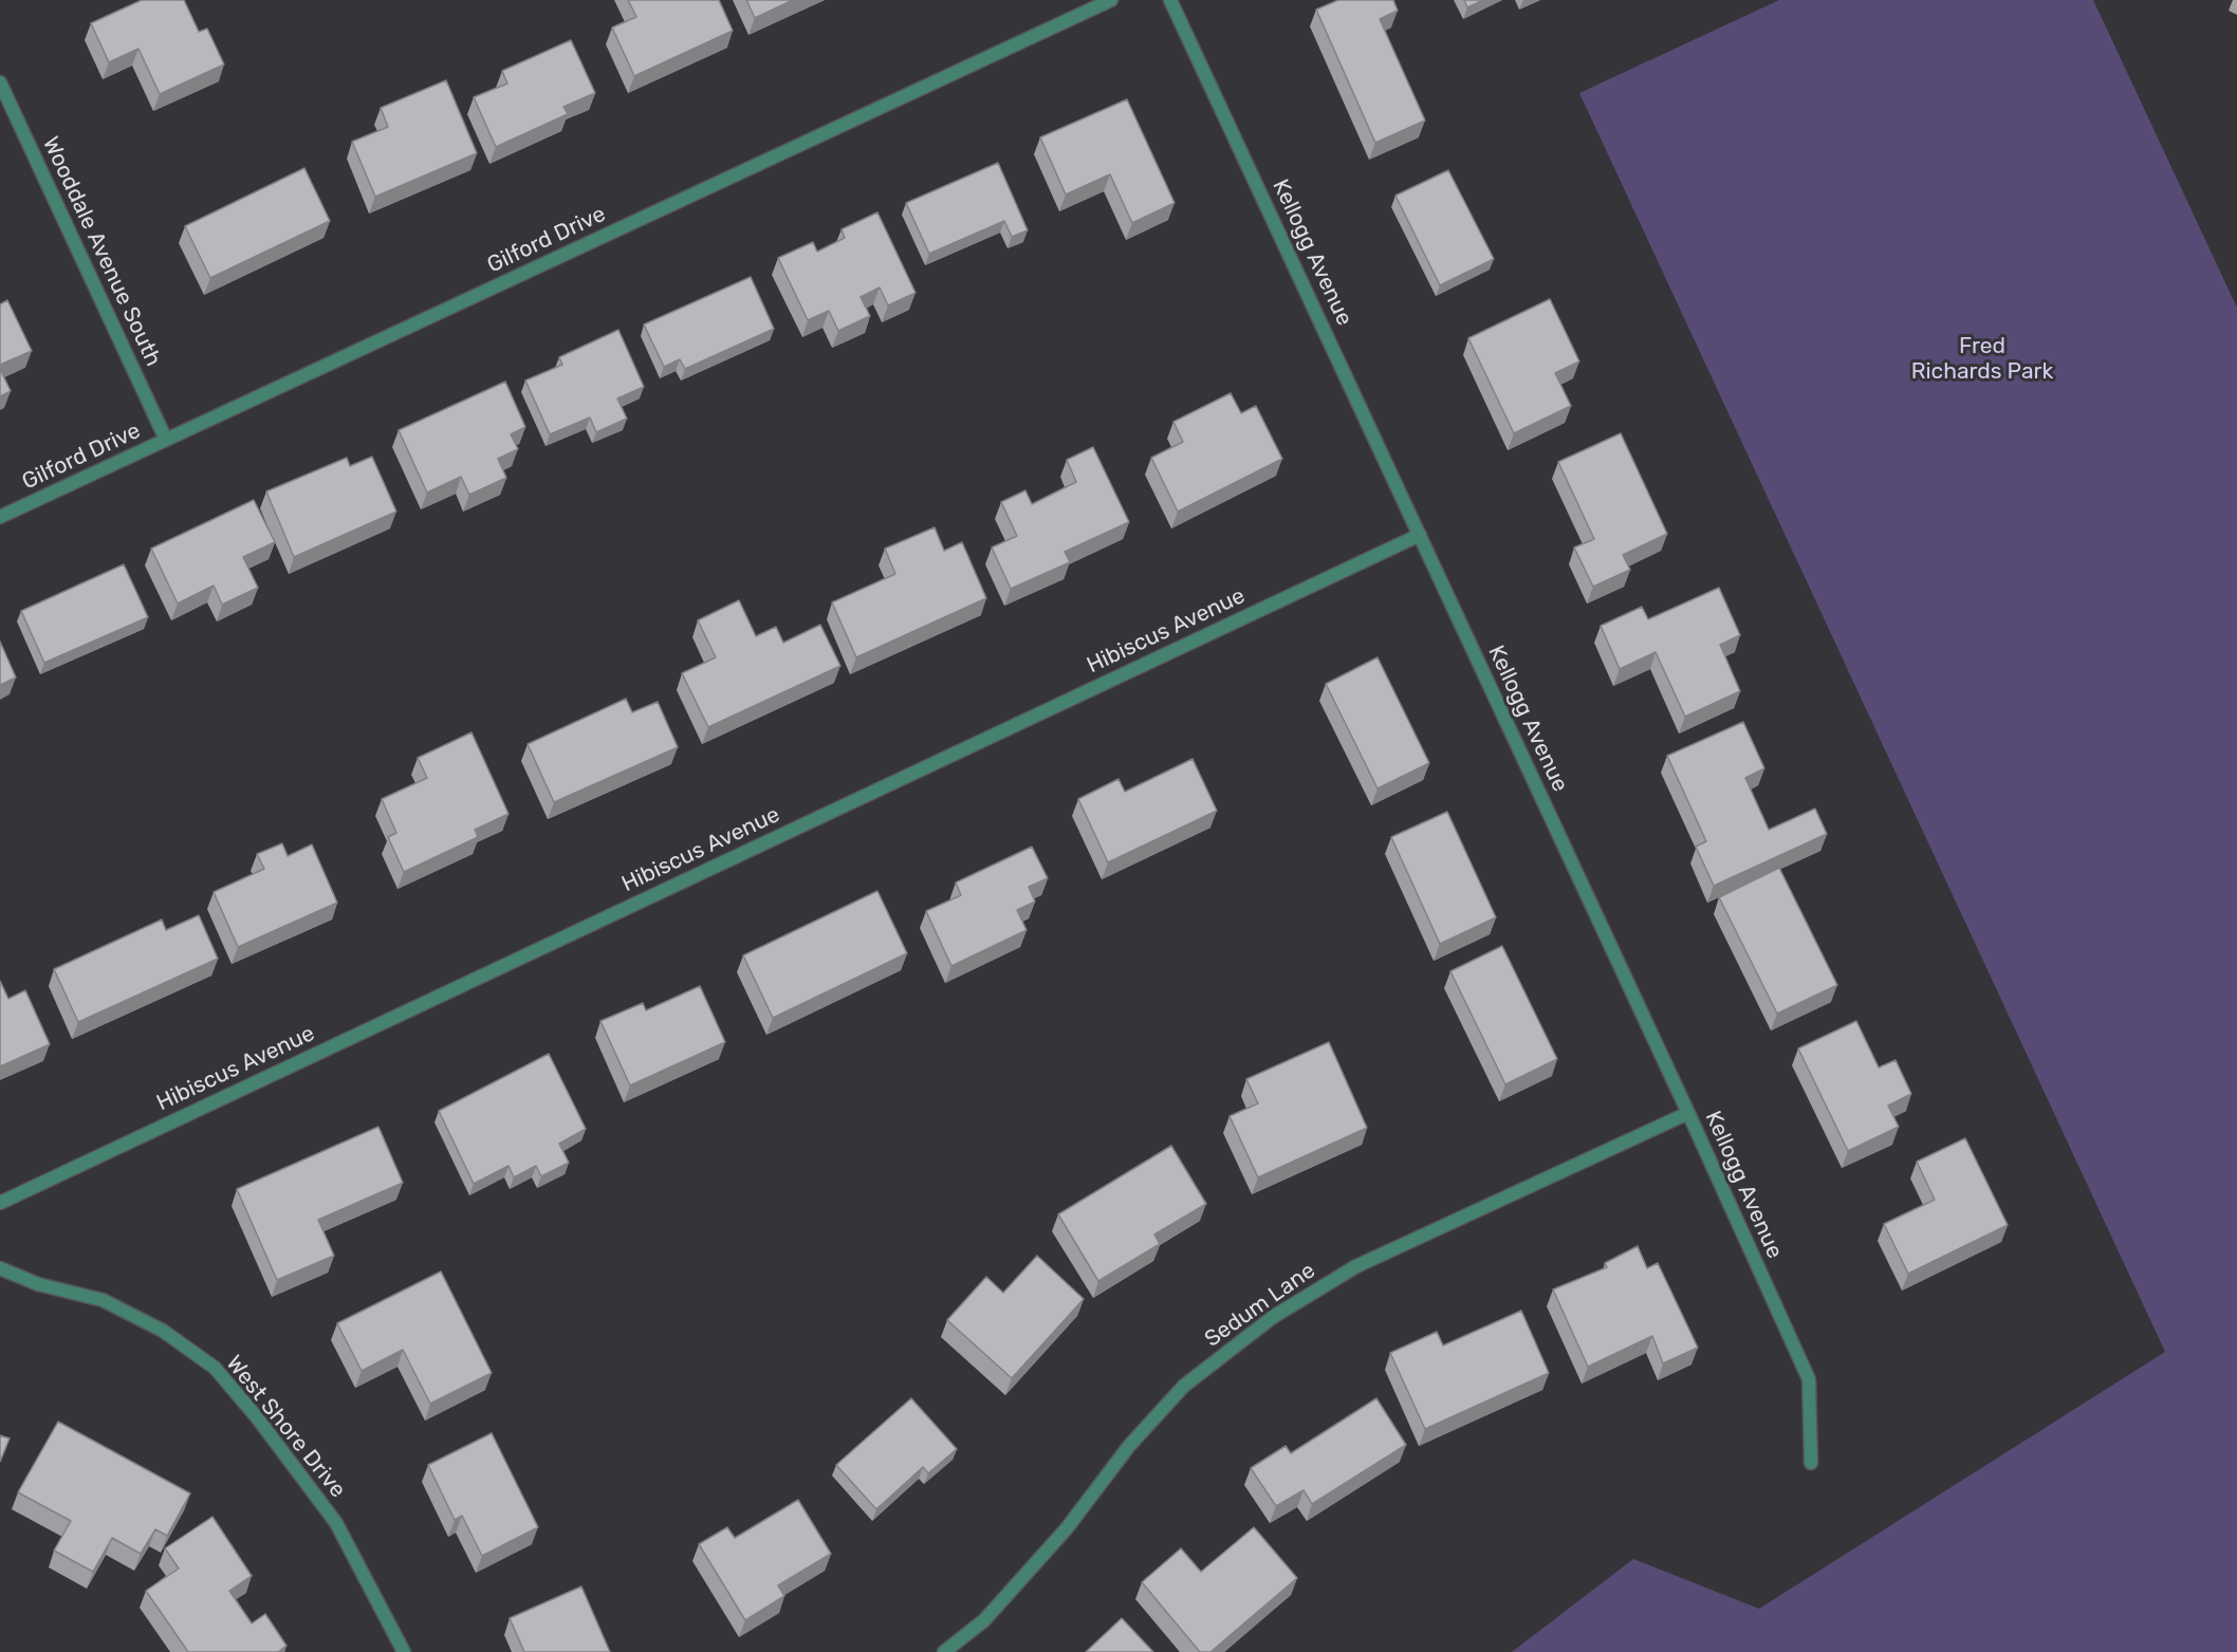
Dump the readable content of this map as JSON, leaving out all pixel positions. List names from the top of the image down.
{
  "streets": {
    "street": [
      "Gilford Drive",
      "Wooddale Avenue South",
      "Kellogg Avenue",
      "Hibiscus Avenue",
      "Sedum Lane",
      "West Shore Drive"
    ]
  },
  "crossings": [
    ["Gilford Drive", "Wooddale Avenue South"],
    ["Kellogg Avenue", "Hibiscus Avenue"],
    ["Kellogg Avenue", "Sedum Lane"]
  ],
  "parks": ["Fred Richards Park"]
}
